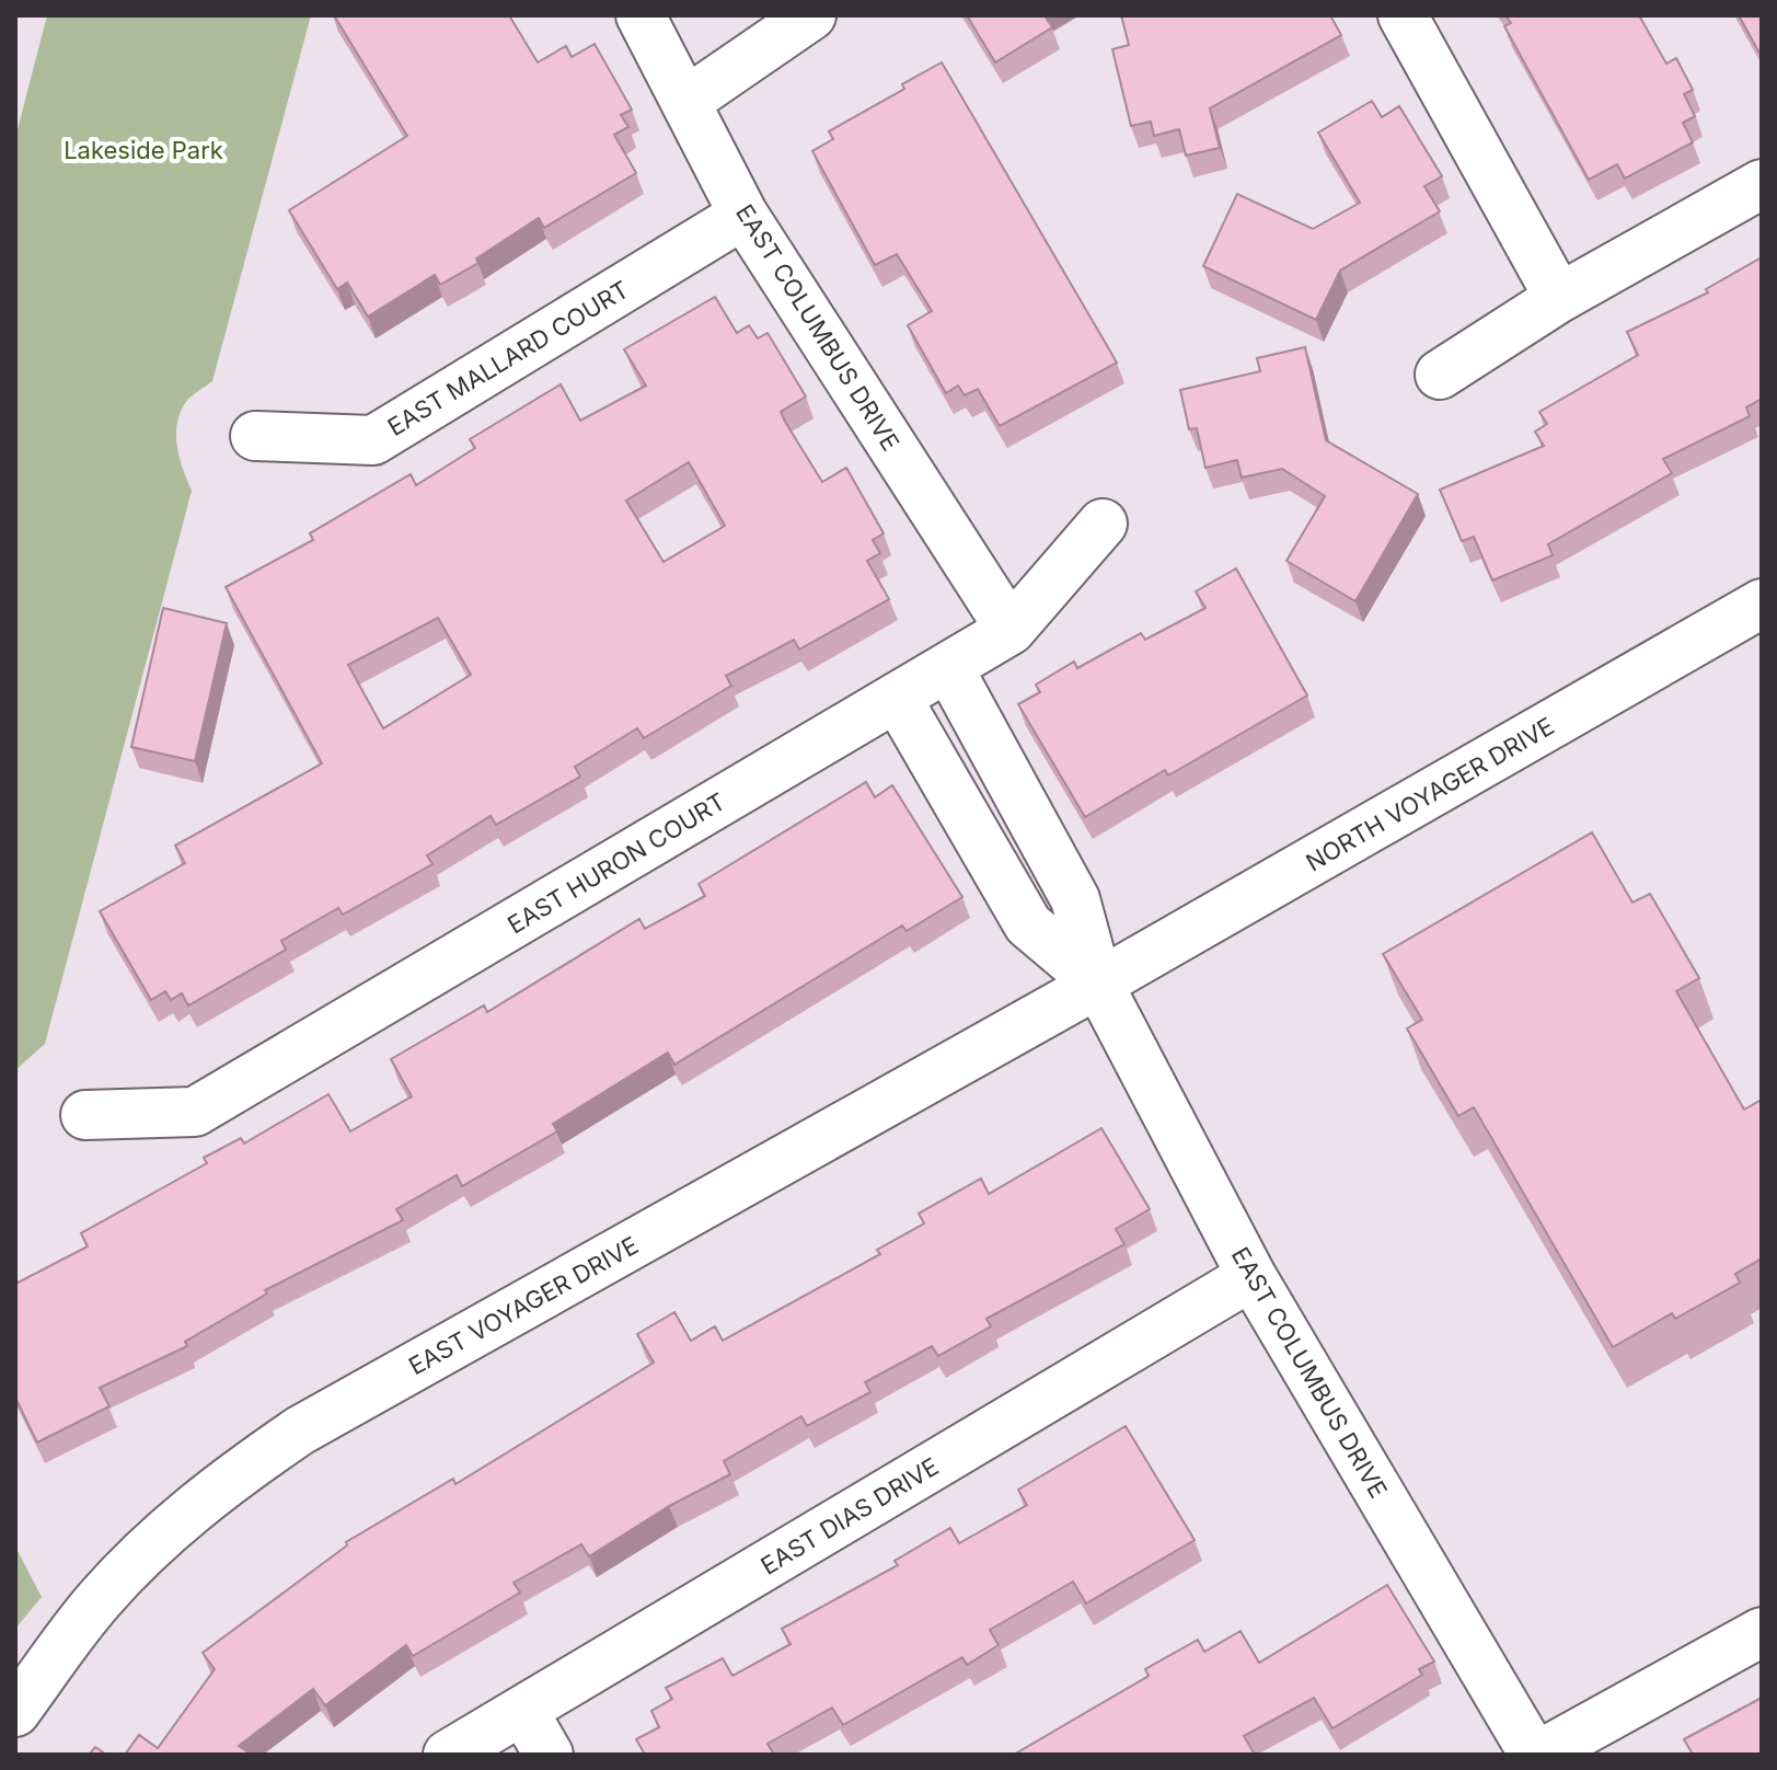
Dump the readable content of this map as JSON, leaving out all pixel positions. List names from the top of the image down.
{
  "streets": {
    "street": [
      "EAST COLUMBUS DRIVE",
      "EAST MALLARD COURT",
      "NORTH VOYAGER DRIVE",
      "EAST HURON COURT",
      "EAST VOYAGER DRIVE",
      "EAST DIAS DRIVE"
    ]
  },
  "crossings": [
    ["EAST COLUMBUS DRIVE", "EAST MALLARD COURT"],
    ["EAST COLUMBUS DRIVE", "NORTH VOYAGER DRIVE"],
    ["EAST COLUMBUS DRIVE", "EAST HURON COURT"],
    ["EAST COLUMBUS DRIVE", "EAST VOYAGER DRIVE"],
    ["EAST COLUMBUS DRIVE", "EAST DIAS DRIVE"],
    ["NORTH VOYAGER DRIVE", "EAST VOYAGER DRIVE"]
  ],
  "parks": ["Lakeside Park"]
}
